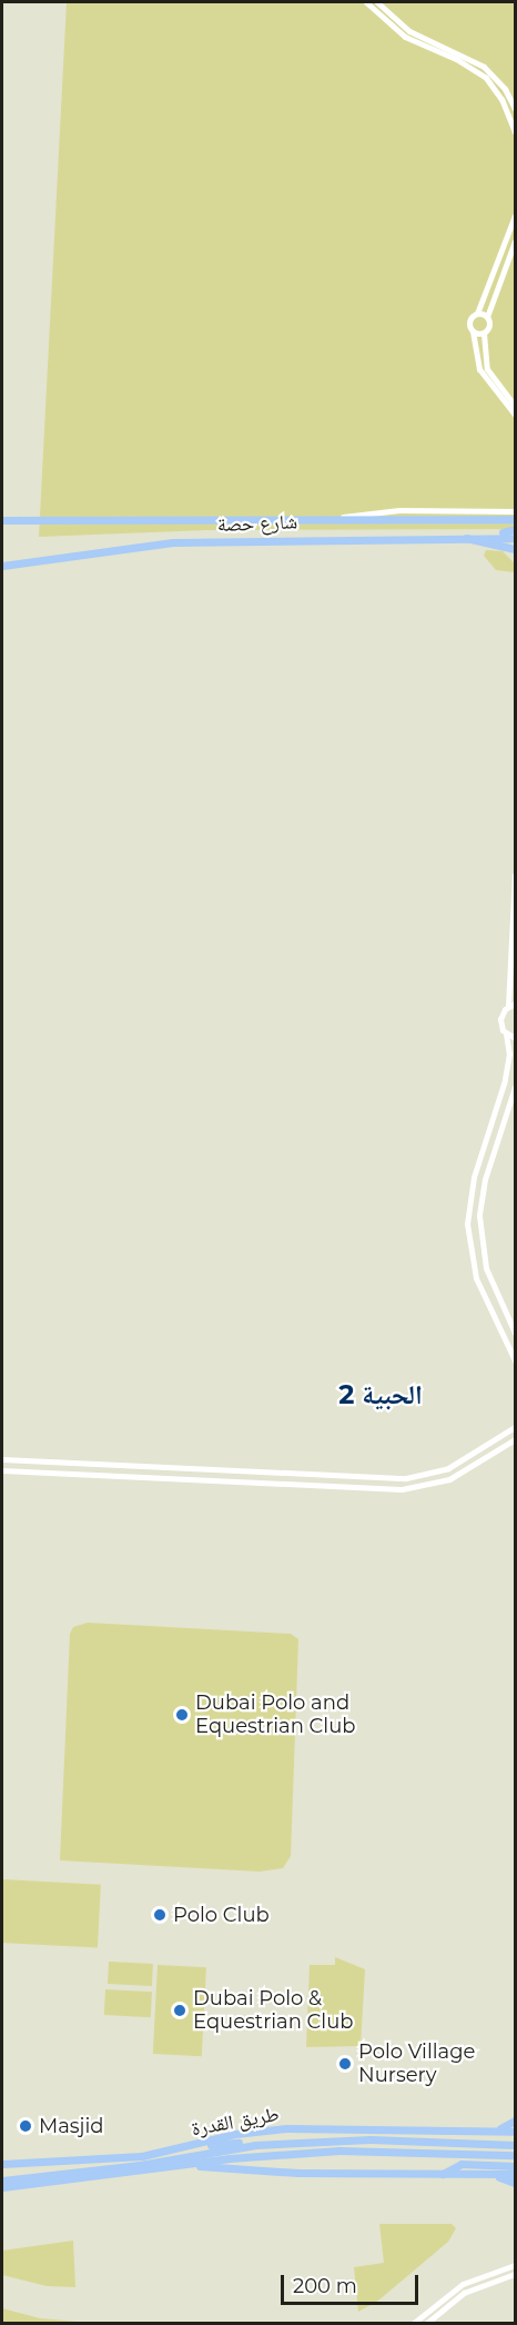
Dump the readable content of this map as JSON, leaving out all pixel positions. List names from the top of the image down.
{
  "streets": {
    "main road": ["شارع حصة", "طريق القدرة"]
  },
  "districts": ["الحبية 2"],
  "places": [
    "Dubai Polo and Equestrian Club",
    "Polo Club",
    "Dubai Polo & Equestrian Club",
    "Polo Village Nursery",
    "Masjid"
  ],
  "scale_bar": "200 m"
}
